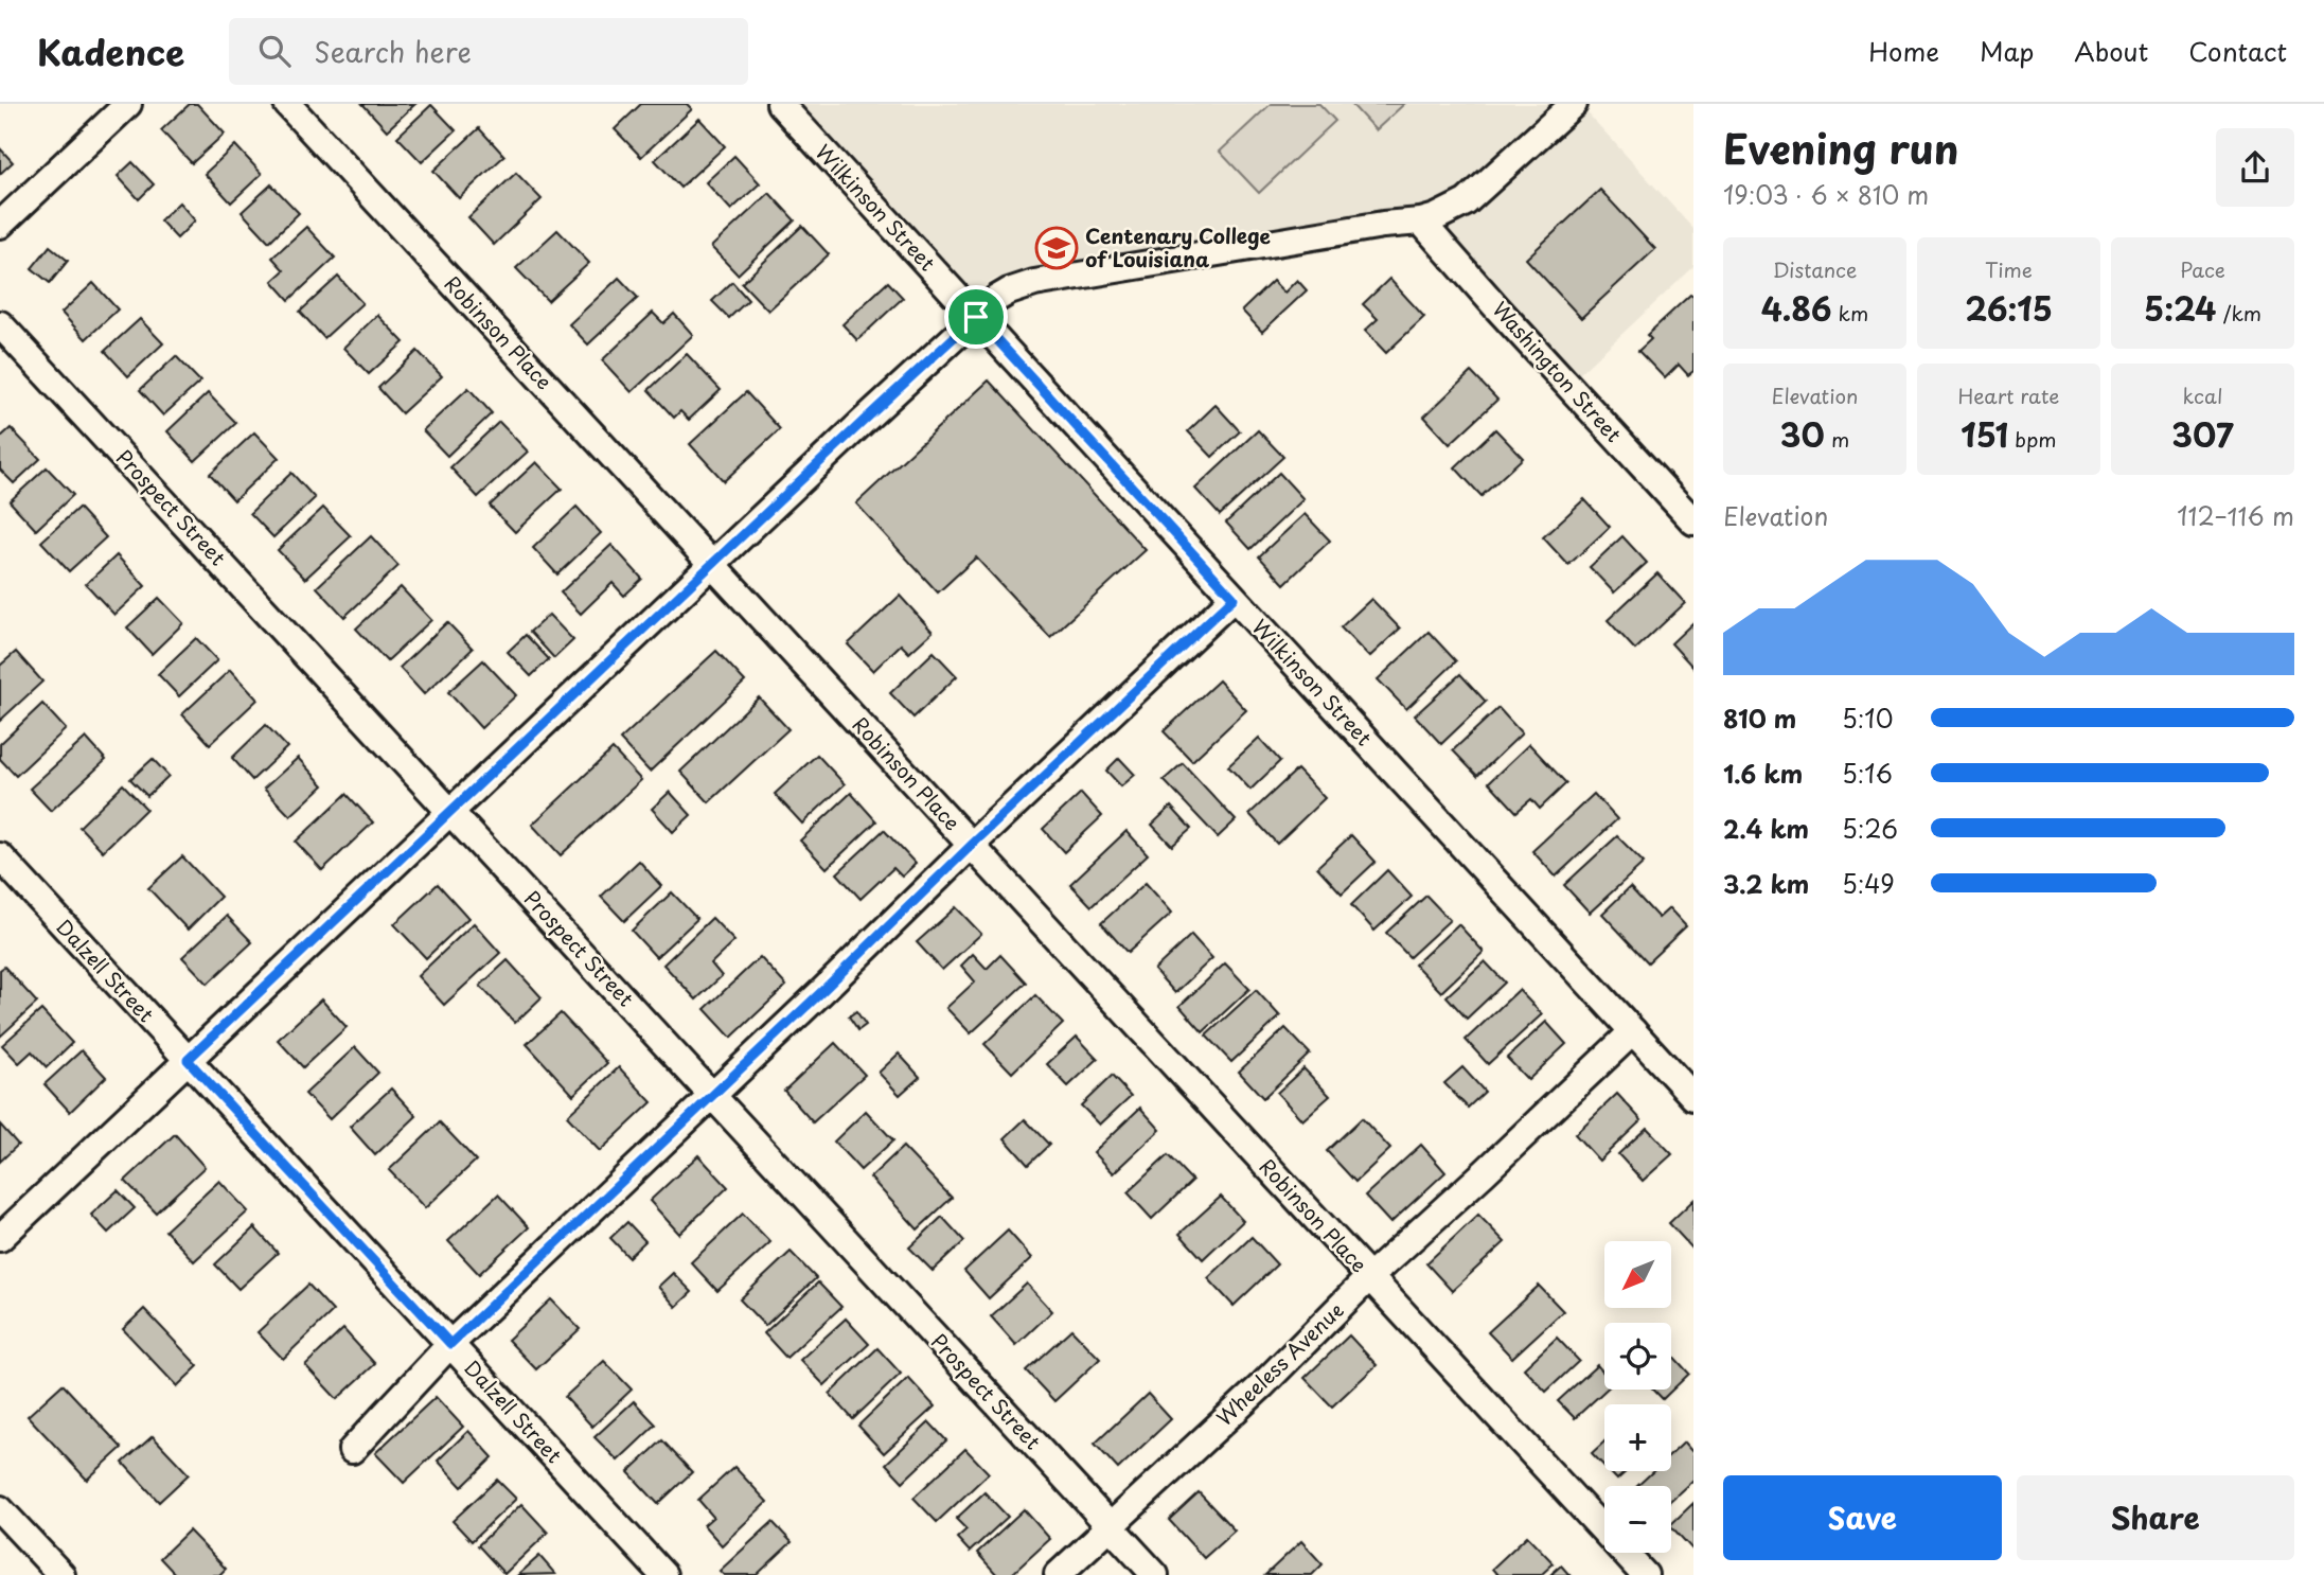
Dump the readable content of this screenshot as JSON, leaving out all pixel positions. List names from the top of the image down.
{
  "streets": {
    "street": [
      "Wilkinson Street",
      "Robinson Place",
      "Washington Street",
      "Prospect Street",
      "Dalzell Street",
      "Wheeless Avenue"
    ]
  },
  "crossings": [
    ["Wilkinson Street", "Wheeless Avenue"],
    ["Robinson Place", "Wheeless Avenue"],
    ["Prospect Street", "Wheeless Avenue"]
  ],
  "places": {
    "school or university": ["Centenary College of Louisiana"]
  },
  "north": "bottom left",
  "page": {
    "header": "Kadence",
    "search": "Search here",
    "nav": [
      "Home",
      "Map",
      "About",
      "Contact"
    ],
    "heading": ["Evening run", "19:03 · 6 × 810 m"],
    "stats": [
      ["Distance", "4.86 km"],
      ["Time", "26:15"],
      ["Pace", "5:24 /km"],
      ["Elevation", "30 m"],
      ["Heart rate", "151 bpm"],
      ["kcal", "307"]
    ],
    "chart": ["Elevation", "112–116 m"],
    "list": [
      {
        "name": "810 m",
        "note": "5:10"
      },
      {
        "name": "1.6 km",
        "note": "5:16"
      },
      {
        "name": "2.4 km",
        "note": "5:26"
      },
      {
        "name": "3.2 km",
        "note": "5:49"
      }
    ],
    "map_buttons": ["+", "−"],
    "buttons": ["Save", "Share"]
  }
}
